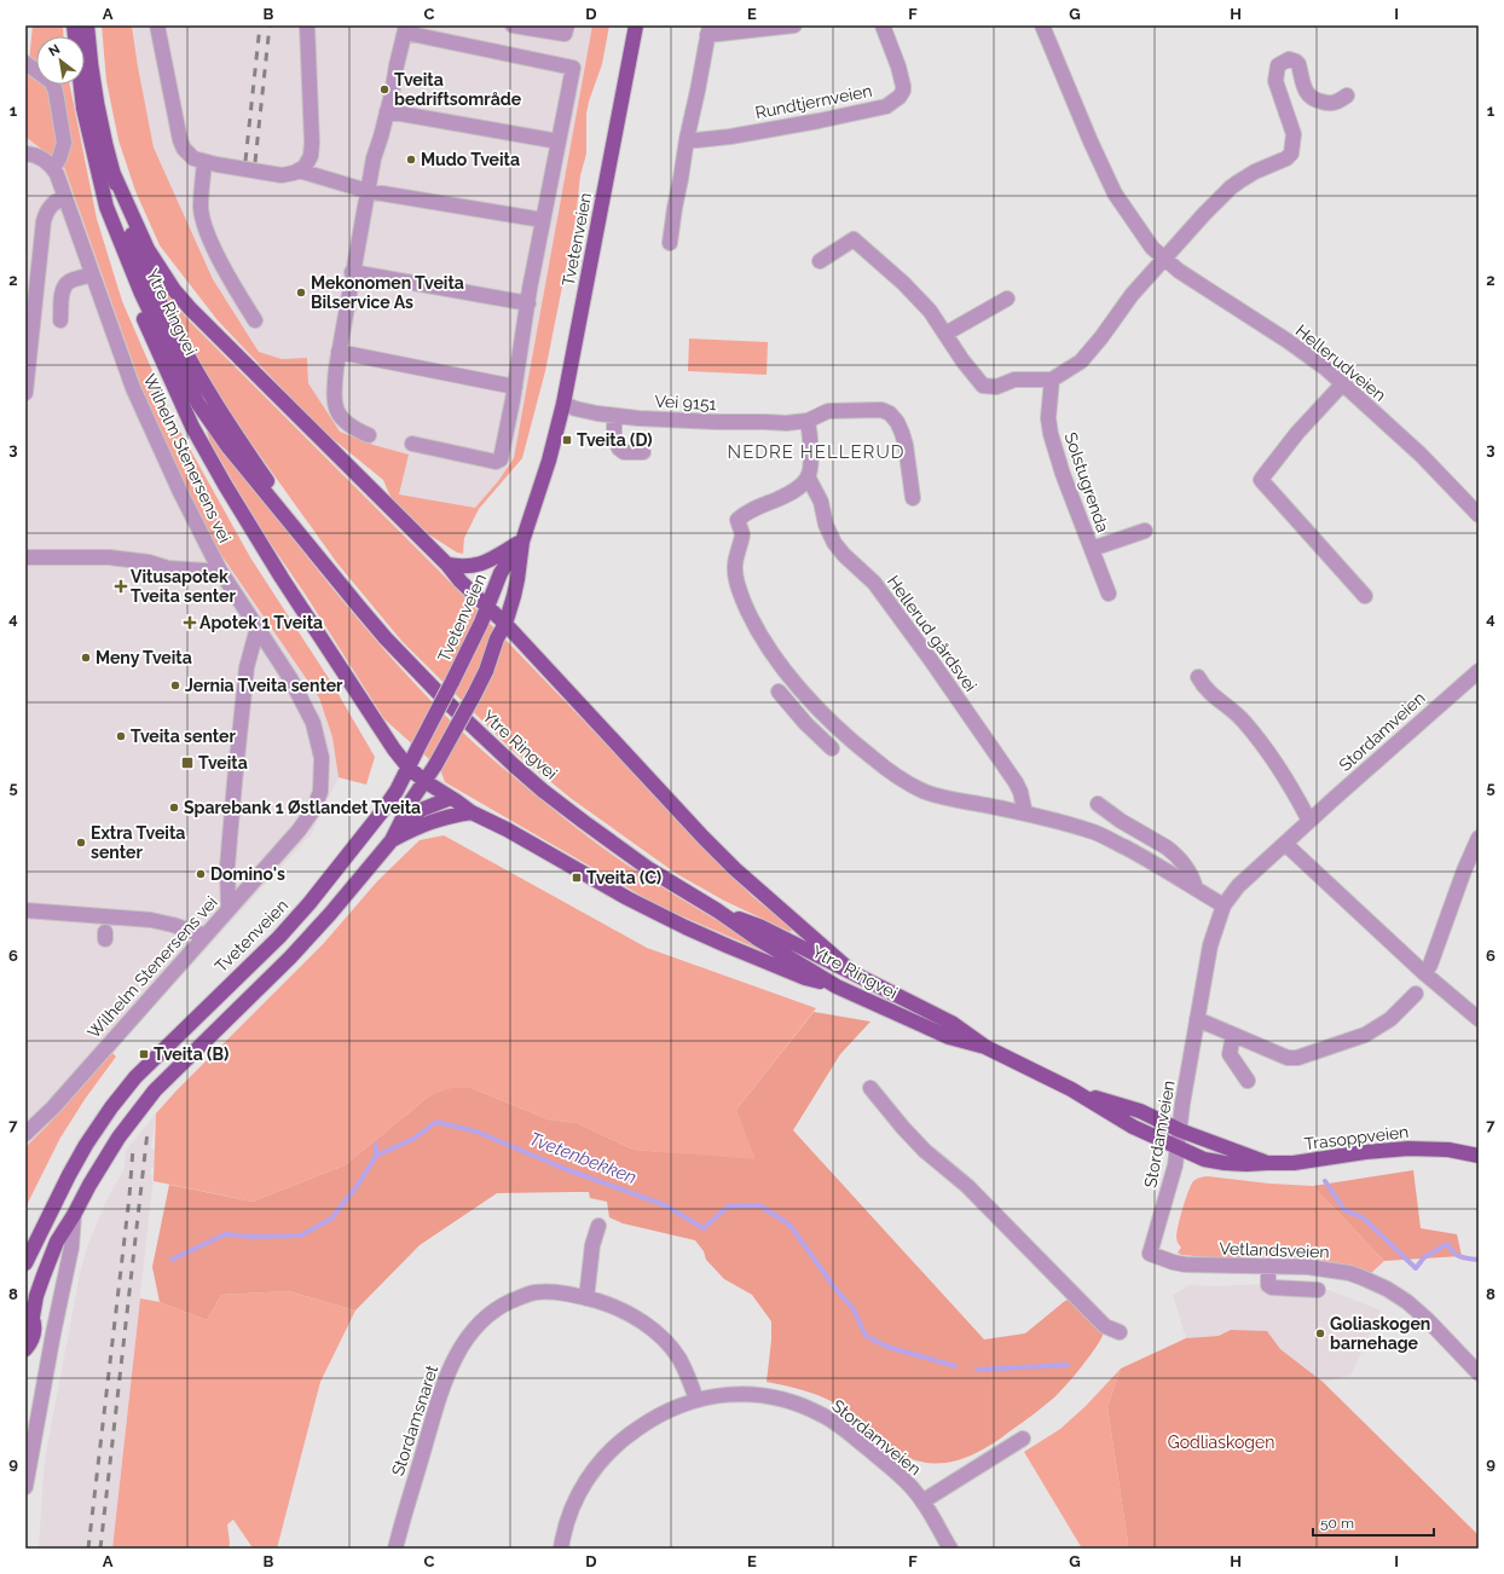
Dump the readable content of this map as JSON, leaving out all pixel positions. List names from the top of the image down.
{
  "streets": {
    "main road": ["Tvetenveien", "Ytre Ringvei", "Trasoppveien"],
    "street": [
      "Rundtjernveien",
      "Hellerudveien",
      "Vei 9151",
      "Wilhelm Stenersens vei",
      "Solstugrenda",
      "Hellerud gårdsvei",
      "Stordamveien",
      "Vetlandsveien",
      "Stordamsnaret"
    ]
  },
  "crossings": [
    ["Tvetenveien", "Vei 9151"],
    ["Ytre Ringvei", "Stordamveien"],
    ["Ytre Ringvei", "Trasoppveien"],
    ["Stordamveien", "Trasoppveien"],
    ["Stordamveien", "Vetlandsveien"],
    ["Stordamveien", "Stordamsnaret"]
  ],
  "districts": ["NEDRE HELLERUD"],
  "water": ["Tvetenbekken"],
  "parks": ["Godliaskogen"],
  "places": {
    "other": [
      "Tveita bedriftsområde",
      "Mudo Tveita",
      "Mekonomen Tveita Bilservice As",
      "Meny Tveita",
      "Jernia Tveita senter",
      "Tveita senter",
      "Sparebank 1 Østlandet Tveita",
      "Extra Tveita senter",
      "Domino's",
      "Goliaskogen barnehage"
    ],
    "transit": [
      "Tveita (D)",
      "Tveita",
      "Tveita (C)",
      "Tveita (B)"
    ],
    "health": ["Vitusapotek Tveita senter", "Apotek 1 Tveita"]
  },
  "scale_bar": "50 m",
  "north": "top left",
  "grid": {
    "columns": [
      "A",
      "B",
      "C",
      "D",
      "E",
      "F",
      "G",
      "H",
      "I"
    ],
    "rows": [
      "1",
      "2",
      "3",
      "4",
      "5",
      "6",
      "7",
      "8",
      "9"
    ]
  }
}
